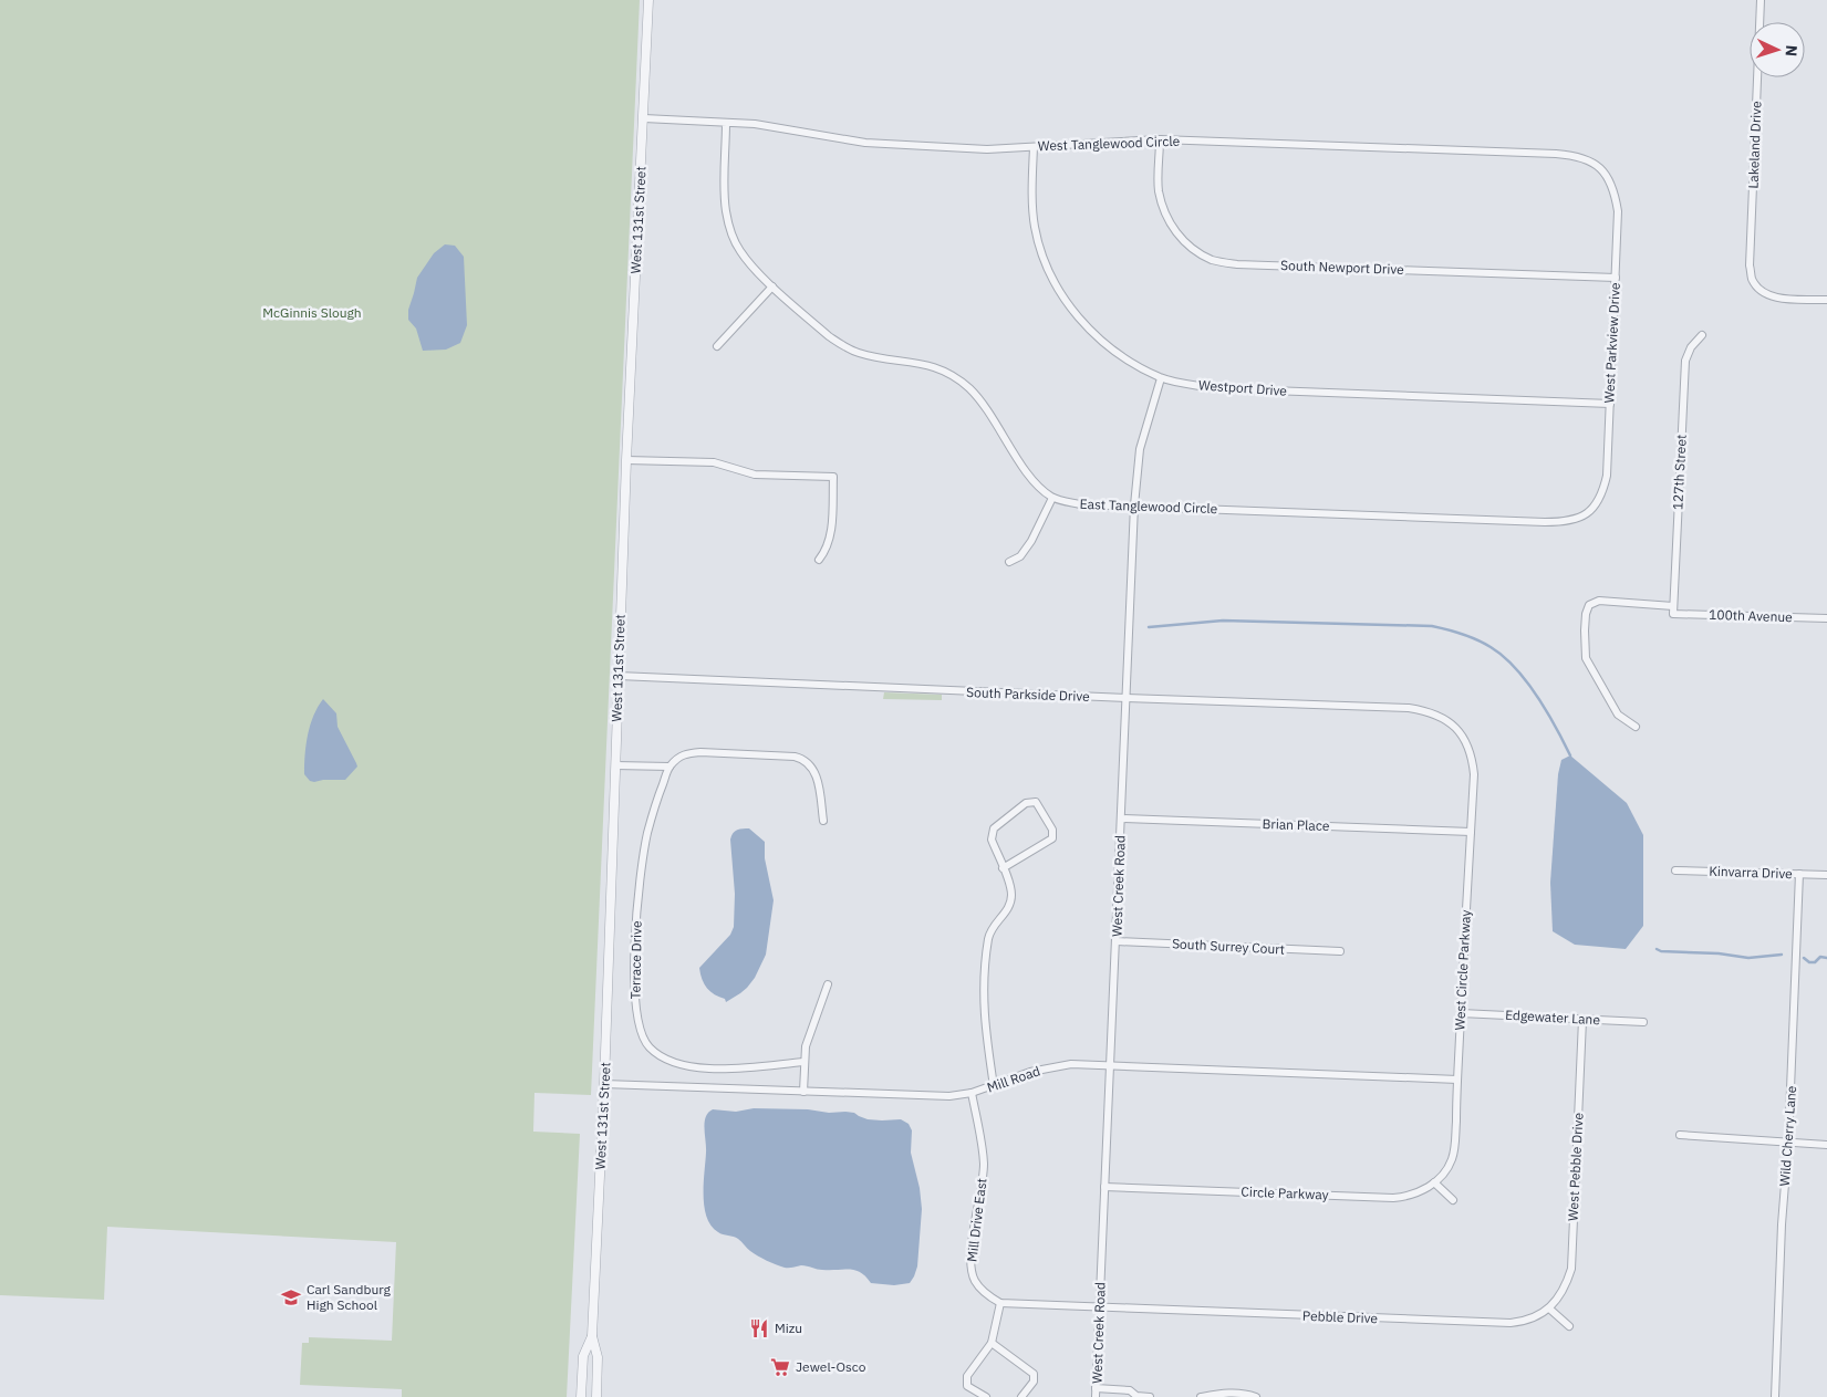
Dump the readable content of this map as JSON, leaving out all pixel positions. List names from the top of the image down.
{
  "streets": {
    "street": [
      "West Tanglewood Circle",
      "Lakeland Drive",
      "West 131st Street",
      "South Newport Drive",
      "West Parkview Drive",
      "Westport Drive",
      "127th Street",
      "East Tanglewood Circle",
      "100th Avenue",
      "South Parkside Drive",
      "Brian Place",
      "Kinvarra Drive",
      "West Creek Road",
      "South Surrey Court",
      "Terrace Drive",
      "West Circle Parkway",
      "Edgewater Lane",
      "Mill Road",
      "Wild Cherry Lane",
      "West Pebble Drive",
      "Circle Parkway",
      "Mill Drive East",
      "Pebble Drive"
    ]
  },
  "crossings": [
    ["West Tanglewood Circle", "West 131st Street"],
    ["West Tanglewood Circle", "South Newport Drive"],
    ["West Tanglewood Circle", "West Parkview Drive"],
    ["West Tanglewood Circle", "Westport Drive"],
    ["West Tanglewood Circle", "East Tanglewood Circle"],
    ["West 131st Street", "South Parkside Drive"],
    ["West 131st Street", "Mill Road"],
    ["South Newport Drive", "West Parkview Drive"],
    ["West Parkview Drive", "Westport Drive"],
    ["West Parkview Drive", "East Tanglewood Circle"],
    ["Westport Drive", "West Creek Road"],
    ["127th Street", "100th Avenue"],
    ["East Tanglewood Circle", "West Creek Road"],
    ["South Parkside Drive", "West Creek Road"],
    ["South Parkside Drive", "West Circle Parkway"],
    ["Brian Place", "West Creek Road"],
    ["Brian Place", "West Circle Parkway"],
    ["Kinvarra Drive", "Wild Cherry Lane"],
    ["West Creek Road", "South Surrey Court"],
    ["West Creek Road", "Mill Road"],
    ["West Creek Road", "Circle Parkway"],
    ["West Creek Road", "Pebble Drive"],
    ["West Circle Parkway", "Edgewater Lane"],
    ["West Circle Parkway", "Mill Road"],
    ["West Circle Parkway", "Circle Parkway"],
    ["Edgewater Lane", "West Pebble Drive"],
    ["Mill Road", "Mill Drive East"],
    ["West Pebble Drive", "Pebble Drive"]
  ],
  "parks": ["McGinnis Slough"],
  "places": {
    "school or university": ["Carl Sandburg High School"],
    "restaurant": ["Mizu"],
    "supermarket": ["Jewel-Osco"]
  },
  "north": "right"
}
